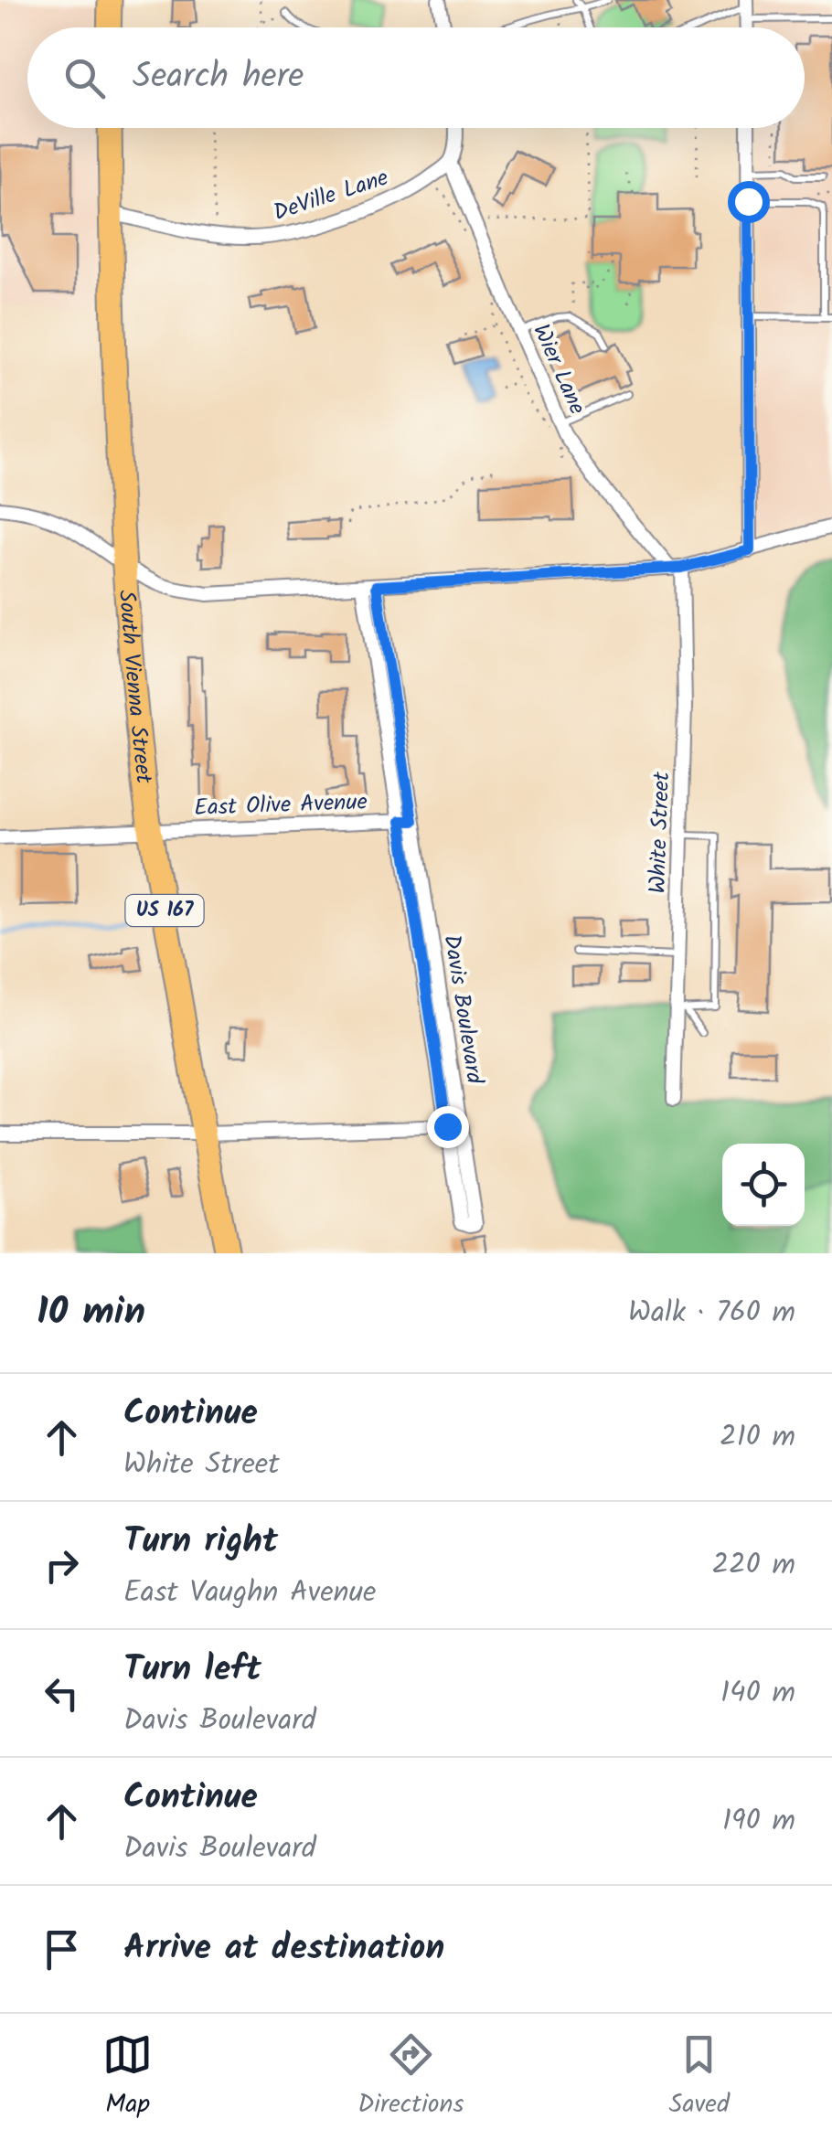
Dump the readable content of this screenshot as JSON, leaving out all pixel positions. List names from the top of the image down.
{
  "streets": {
    "highway": ["South Vienna Street", "US 167"],
    "street": [
      "DeVille Lane",
      "Wier Lane",
      "East Olive Avenue",
      "White Street",
      "Davis Boulevard"
    ]
  },
  "crossings": [
    ["DeVille Lane", "Wier Lane"],
    ["DeVille Lane", "South Vienna Street"],
    ["Wier Lane", "White Street"],
    ["South Vienna Street", "East Olive Avenue"],
    ["East Olive Avenue", "Davis Boulevard"]
  ],
  "page": {
    "search": "Search here",
    "heading": ["10 min", "Walk · 760 m"],
    "list": [
      ["Continue", "White Street", "210 m"],
      ["Turn right", "East Vaughn Avenue", "220 m"],
      ["Turn left", "Davis Boulevard", "140 m"],
      ["Continue", "Davis Boulevard", "190 m"],
      "Arrive at destination"
    ],
    "nav": ["Map", "Directions", "Saved"]
  }
}
